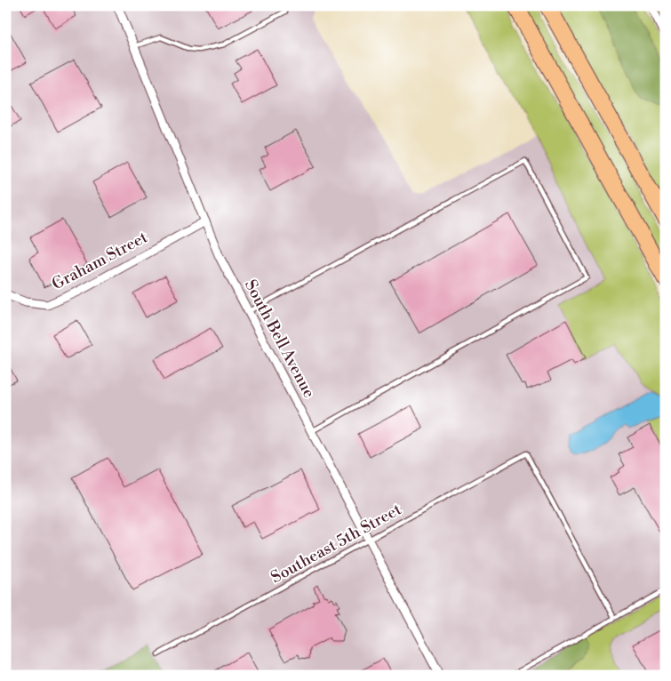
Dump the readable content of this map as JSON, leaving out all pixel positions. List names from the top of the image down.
{
  "streets": {
    "street": ["Graham Street", "South Bell Avenue"],
    "lane": ["Southeast 5th Street"]
  },
  "crossings": [
    ["Graham Street", "South Bell Avenue"],
    ["South Bell Avenue", "Southeast 5th Street"]
  ]
}
